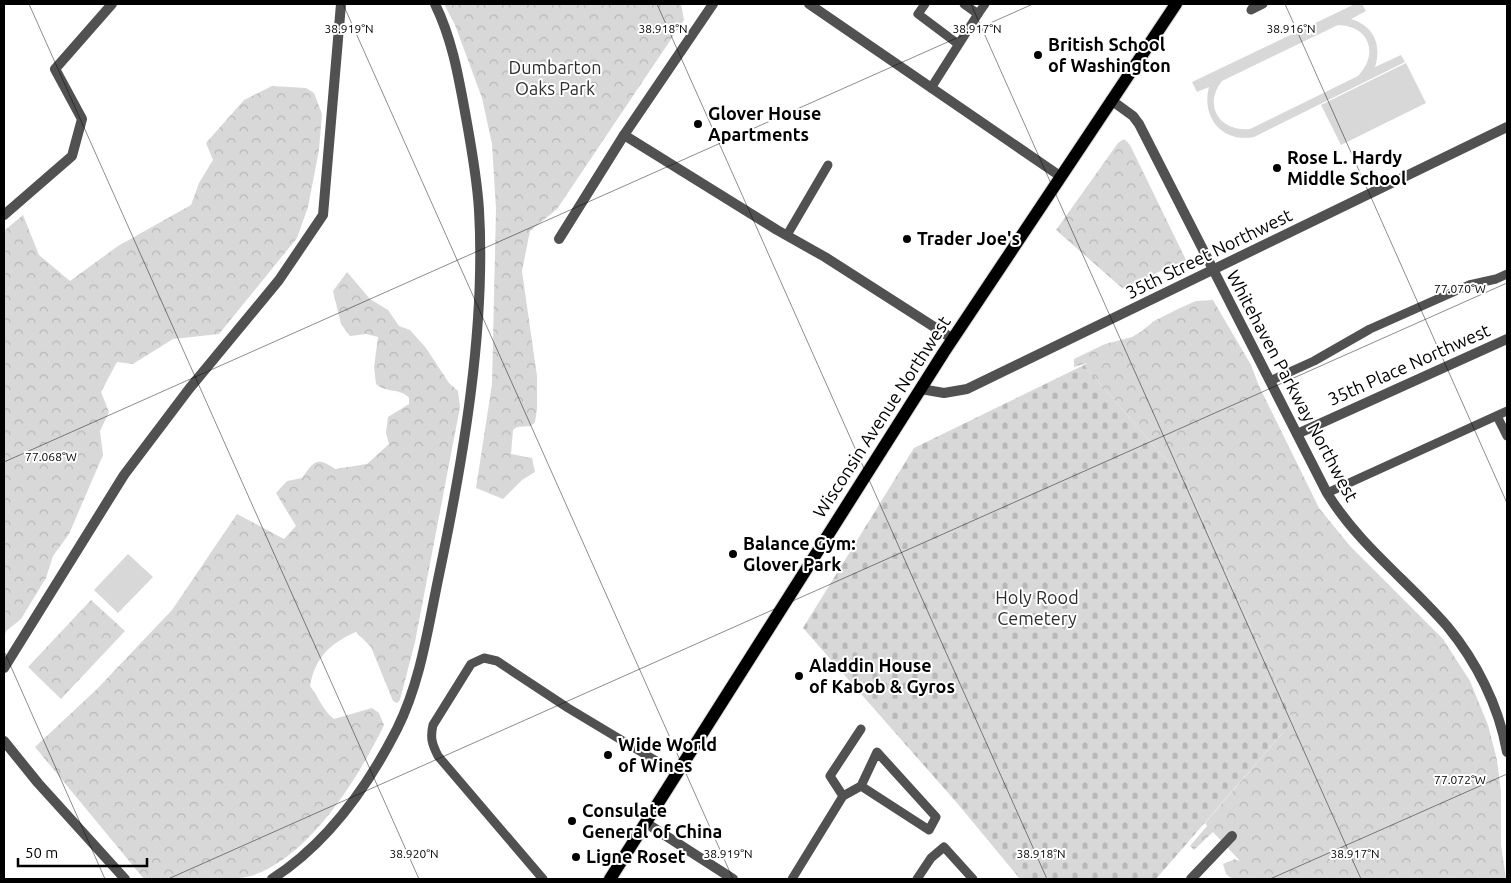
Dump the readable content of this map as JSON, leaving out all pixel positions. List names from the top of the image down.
{
  "streets": {
    "main road": ["Wisconsin Avenue Northwest"],
    "street": ["35th Street Northwest", "35th Place Northwest", "Whitehaven Parkway Northwest"]
  },
  "crossings": [
    ["35th Street Northwest", "Whitehaven Parkway Northwest"],
    ["35th Street Northwest", "Wisconsin Avenue Northwest"],
    ["35th Place Northwest", "Whitehaven Parkway Northwest"],
    ["Whitehaven Parkway Northwest", "Wisconsin Avenue Northwest"]
  ],
  "parks": ["Dumbarton Oaks Park", "Holy Rood Cemetery"],
  "places": [
    "British School of Washington",
    "Glover House Apartments",
    "Rose L. Hardy Middle School",
    "Trader Joe's",
    "Balance Gym: Glover Park",
    "Aladdin House of Kabob & Gyros",
    "Wide World of Wines",
    "Consulate General of China",
    "Ligne Roset"
  ],
  "scale_bar": "50 m",
  "coordinates": [
    "38.916°N",
    "38.919°N",
    "38.918°N",
    "38.917°N",
    "77.070°W",
    "77.068°W",
    "77.072°W",
    "38.920°N"
  ]
}
